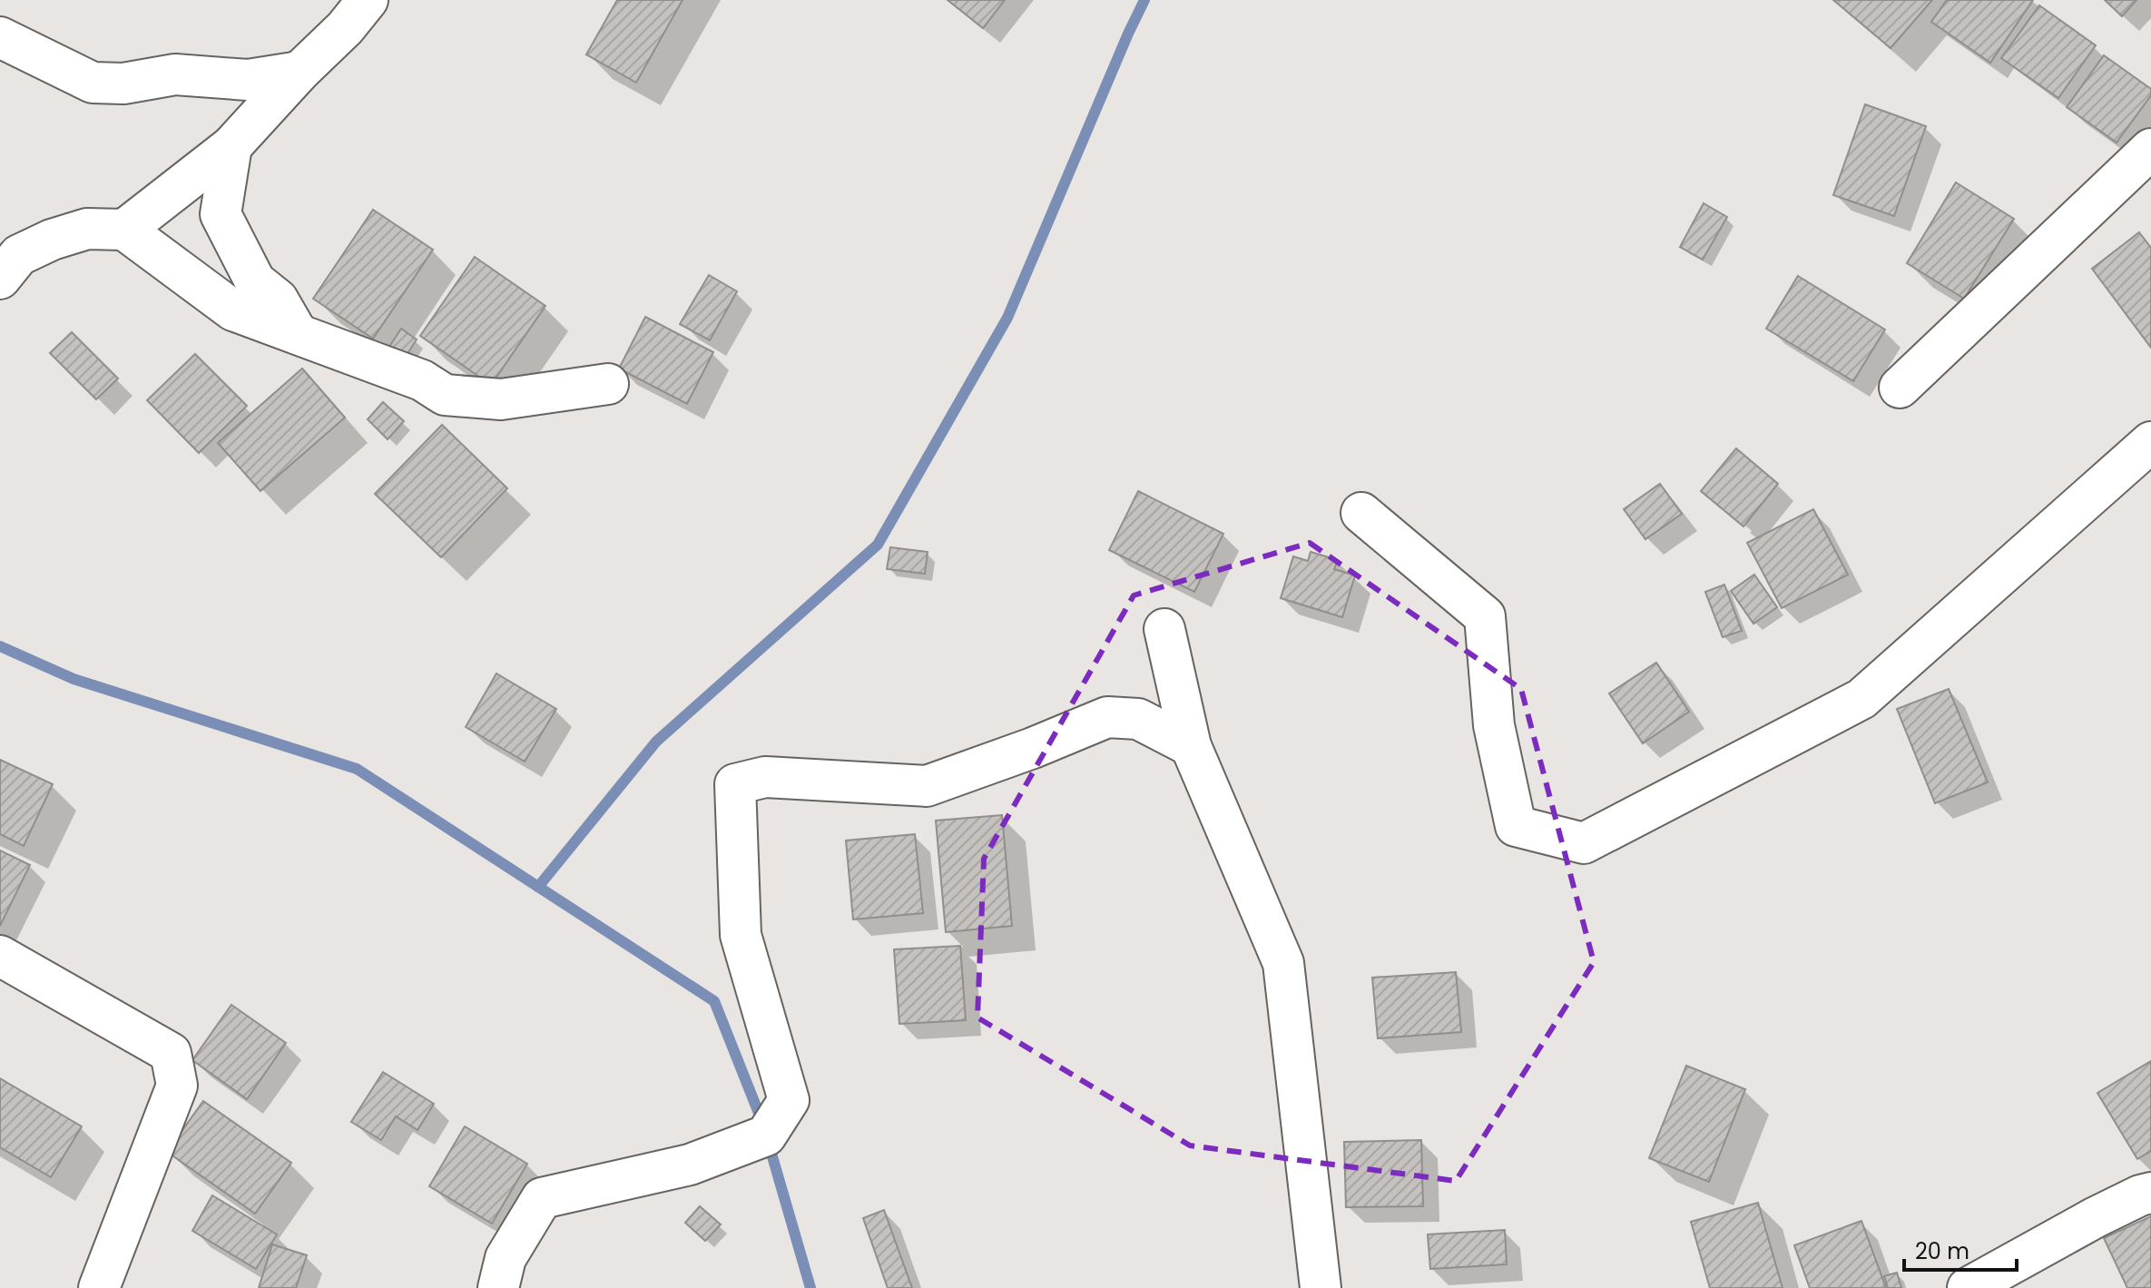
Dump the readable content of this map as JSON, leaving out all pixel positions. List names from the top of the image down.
{
  "scale_bar": "20 m"
}
